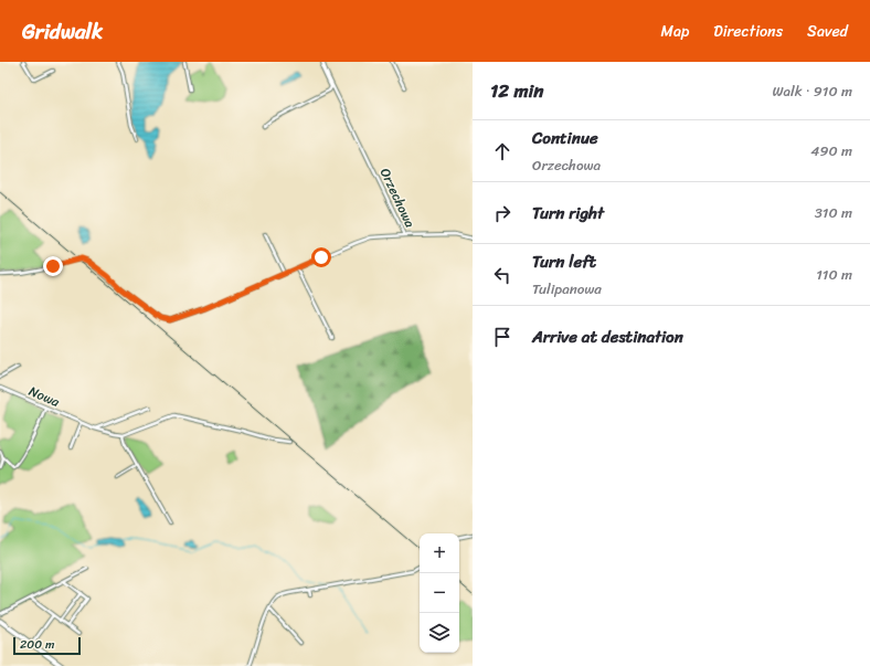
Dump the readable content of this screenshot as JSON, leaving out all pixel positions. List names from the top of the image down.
{
  "streets": {
    "street": ["Orzechowa", "Nowa"]
  },
  "scale_bar": "200 m",
  "page": {
    "header": "Gridwalk",
    "nav": ["Map", "Directions", "Saved"],
    "heading": ["12 min", "Walk · 910 m"],
    "list": [
      ["Continue", "Orzechowa", "490 m"],
      ["Turn right", "310 m"],
      ["Turn left", "Tulipanowa", "110 m"],
      "Arrive at destination"
    ],
    "map_buttons": ["+", "−"],
    "scale": "200 m"
  }
}
